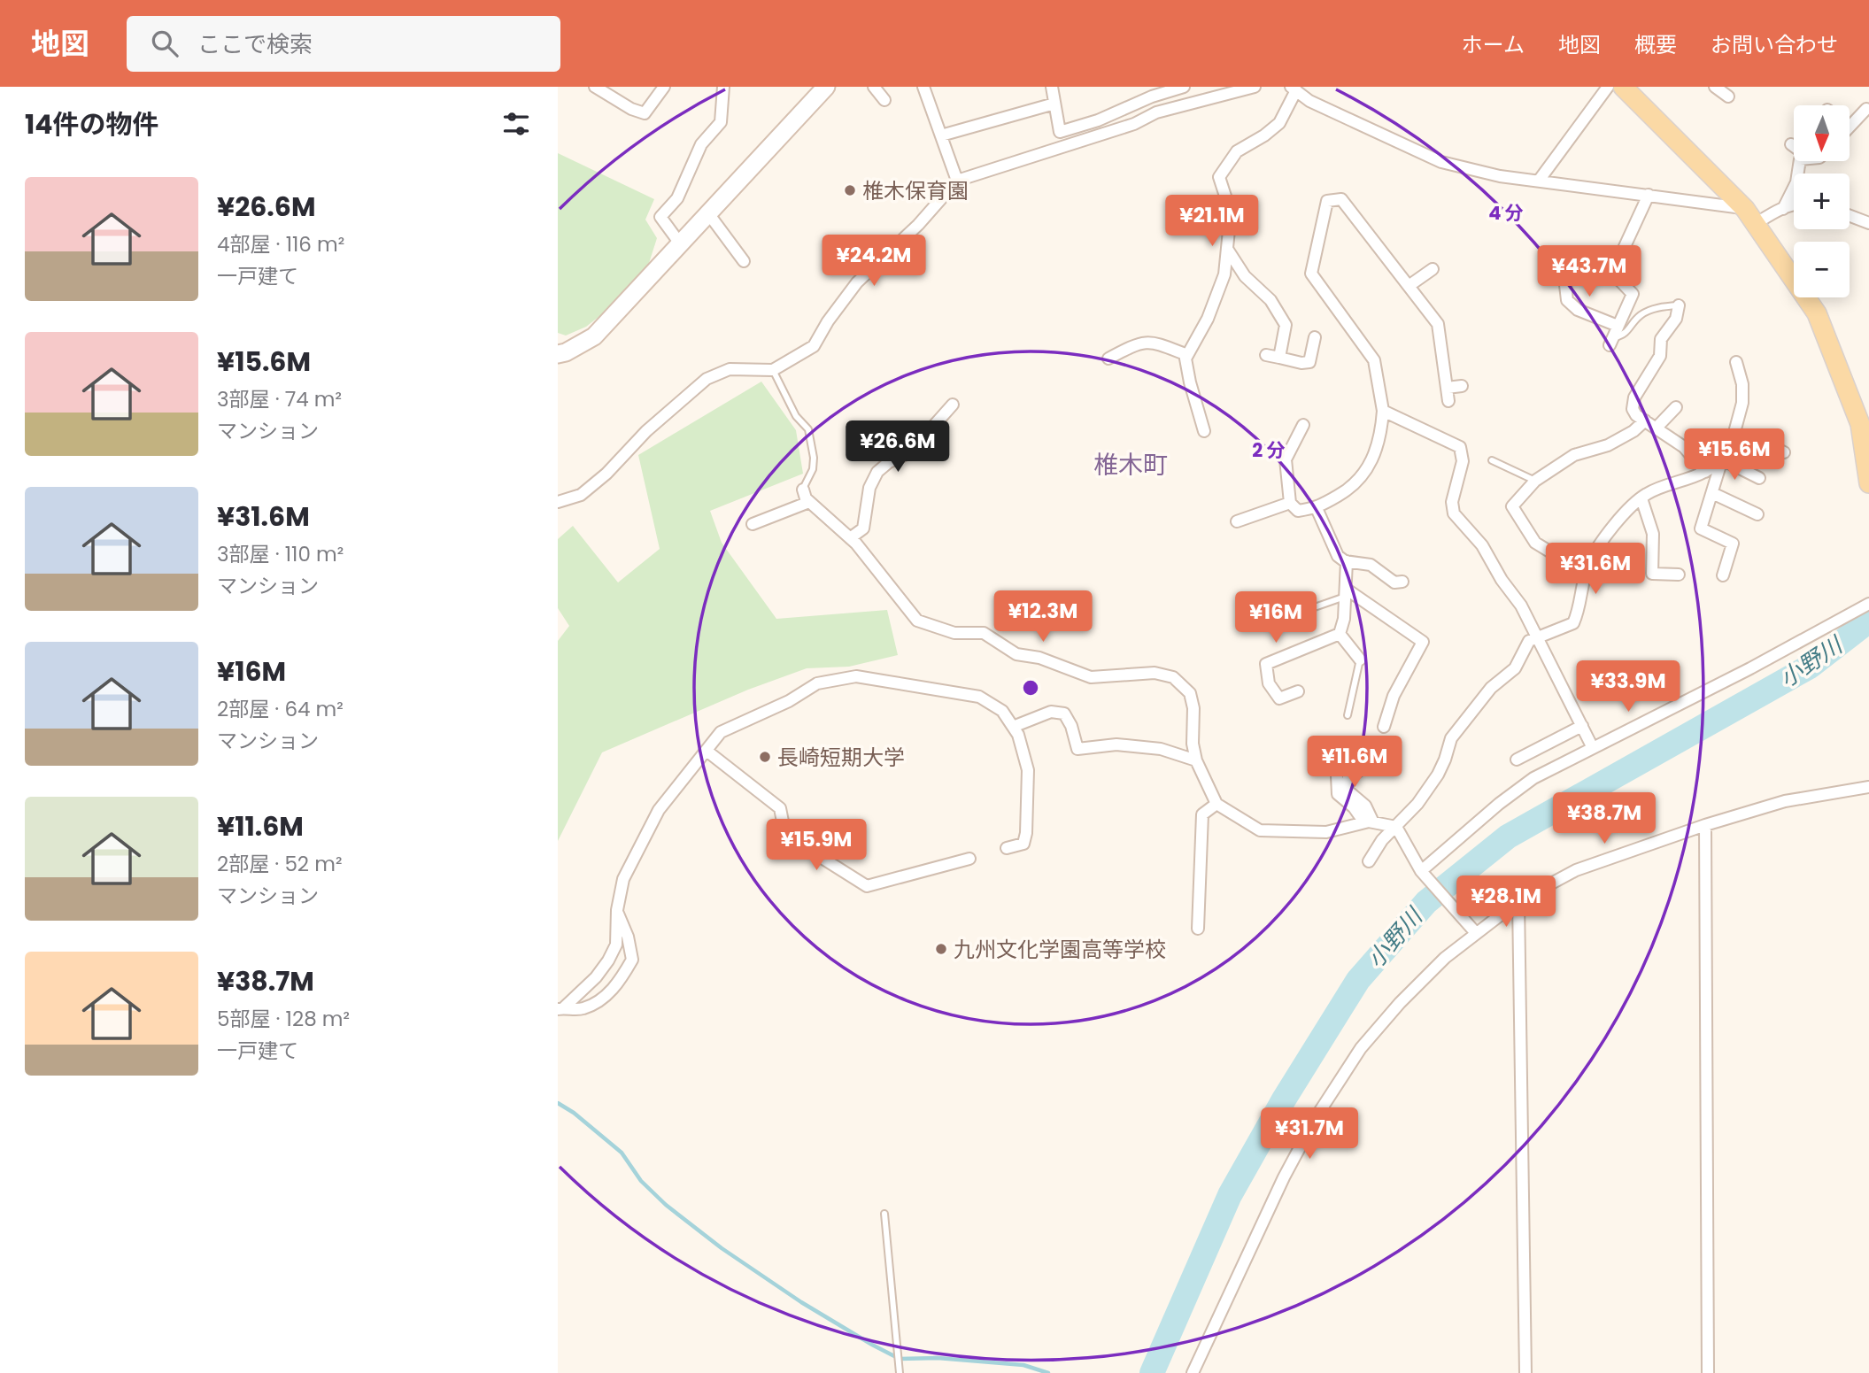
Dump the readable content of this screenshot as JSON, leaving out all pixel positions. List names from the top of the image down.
{
  "districts": ["椎木町"],
  "water": ["小野川"],
  "places": ["椎木保育園", "長崎短期大学", "九州文化学園高等学校"],
  "north": "bottom",
  "page": {
    "header": "地図",
    "search": "ここで検索",
    "nav": [
      "ホーム",
      "地図",
      "概要",
      "お問い合わせ"
    ],
    "heading": "14件の物件",
    "map_buttons": ["+", "−"],
    "list": [
      {
        "name": "¥26.6M",
        "note": "4部屋 · 116 m² · 一戸建て"
      },
      {
        "name": "¥15.6M",
        "note": "3部屋 · 74 m² · マンション"
      },
      {
        "name": "¥31.6M",
        "note": "3部屋 · 110 m² · マンション"
      },
      {
        "name": "¥16M",
        "note": "2部屋 · 64 m² · マンション"
      },
      {
        "name": "¥11.6M",
        "note": "2部屋 · 52 m² · マンション"
      },
      {
        "name": "¥38.7M",
        "note": "5部屋 · 128 m² · 一戸建て"
      }
    ],
    "price": [
      "¥21.1M",
      "¥24.2M",
      "¥43.7M",
      "¥26.6M",
      "¥15.6M",
      "¥31.6M",
      "¥12.3M",
      "¥16M",
      "¥33.9M",
      "¥11.6M",
      "¥38.7M",
      "¥15.9M",
      "¥28.1M",
      "¥31.7M"
    ]
  },
  "rings": ["4 分", "2 分"]
}
